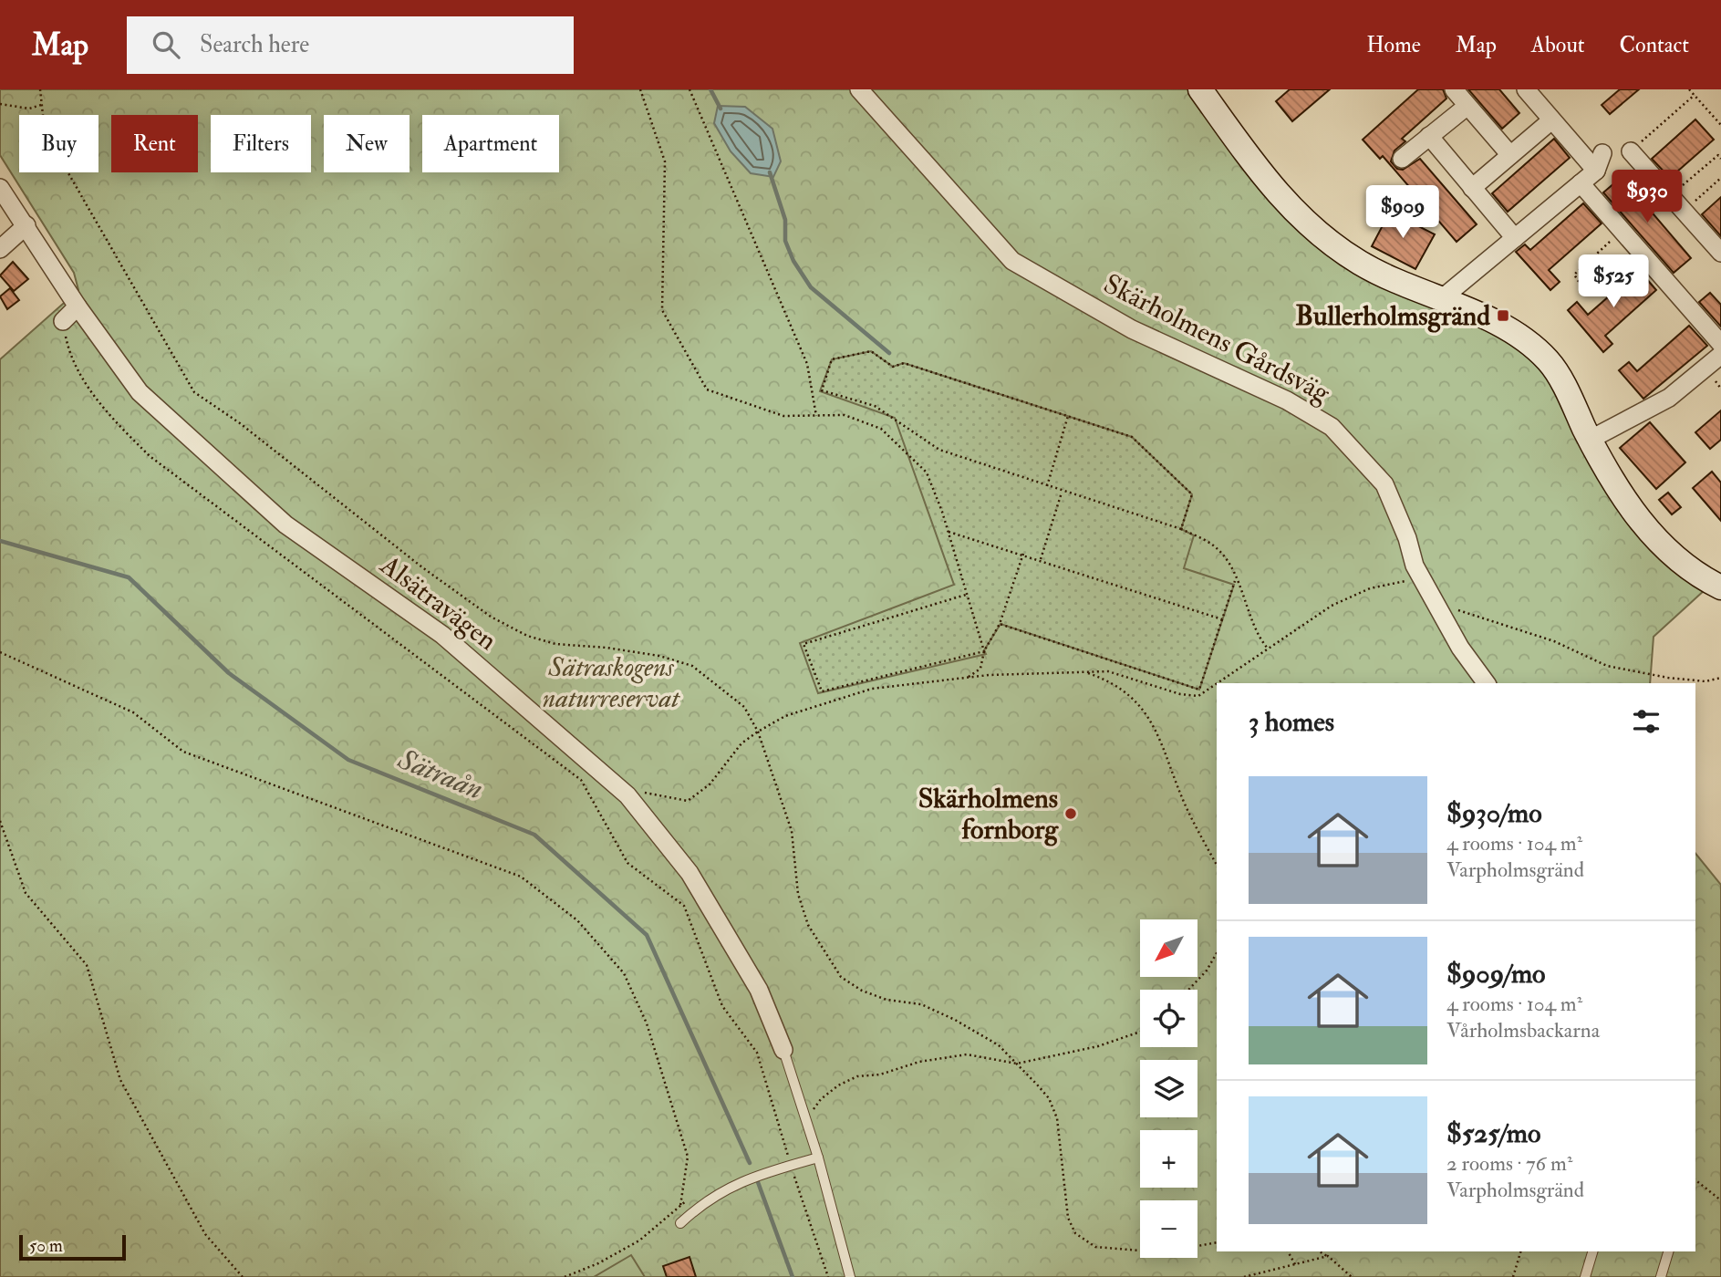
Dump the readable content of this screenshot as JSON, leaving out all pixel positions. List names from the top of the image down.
{
  "streets": {
    "street": ["Skärholmens Gårdsväg", "Alsätravägen"]
  },
  "water": ["Sätraån"],
  "parks": ["Sätraskogens naturreservat"],
  "places": {
    "transit": ["Bullerholmsgränd"],
    "other": ["Skärholmens fornborg"]
  },
  "scale_bar": "50 m",
  "north": "bottom left",
  "page": {
    "header": "Map",
    "search": "Search here",
    "nav": [
      "Home",
      "Map",
      "About",
      "Contact"
    ],
    "chip": [
      "Buy",
      "Rent",
      "Filters",
      "New",
      "Apartment"
    ],
    "price": ["$930", "$909", "$525"],
    "heading": "3 homes",
    "list": [
      {
        "name": "$930/mo",
        "note": "4 rooms · 104 m² · Varpholmsgränd"
      },
      {
        "name": "$909/mo",
        "note": "4 rooms · 104 m² · Vårholmsbackarna"
      },
      {
        "name": "$525/mo",
        "note": "2 rooms · 76 m² · Varpholmsgränd"
      }
    ],
    "map_buttons": ["+", "−"],
    "scale": "50 m"
  }
}
